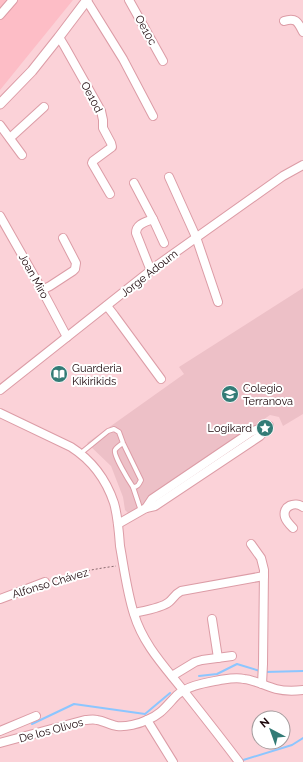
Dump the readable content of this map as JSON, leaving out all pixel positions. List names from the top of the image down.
{
  "streets": {
    "street": [
      "Oe10c",
      "Oe10d",
      "Jorge Adoum",
      "Joan Miro",
      "Alfonso Chávez",
      "De los Olivos"
    ]
  },
  "crossings": [
    ["Jorge Adoum", "Joan Miro"]
  ],
  "places": {
    "library": ["Guarderia Kikirikids"],
    "school or university": ["Colegio Terranova"],
    "place": ["Logikard"]
  },
  "north": "top left"
}
